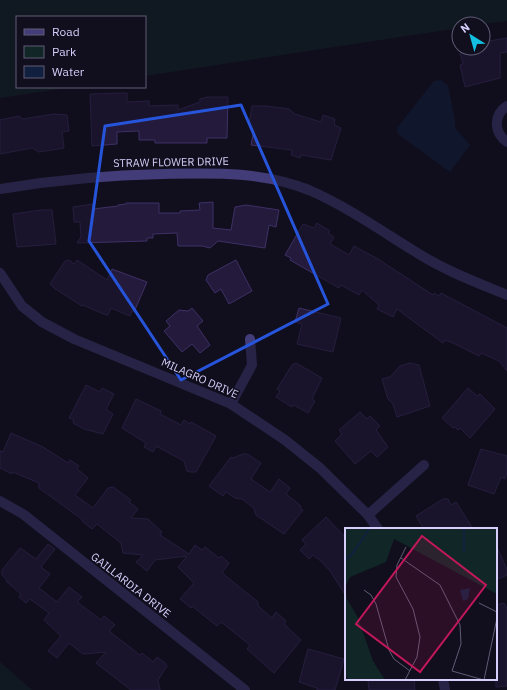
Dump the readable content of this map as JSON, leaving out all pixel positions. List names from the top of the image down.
{
  "streets": {
    "street": ["STRAW FLOWER DRIVE", "MILAGRO DRIVE", "GAILLARDIA DRIVE"]
  },
  "legend": ["Road", "Park", "Water"],
  "north": "top left"
}
